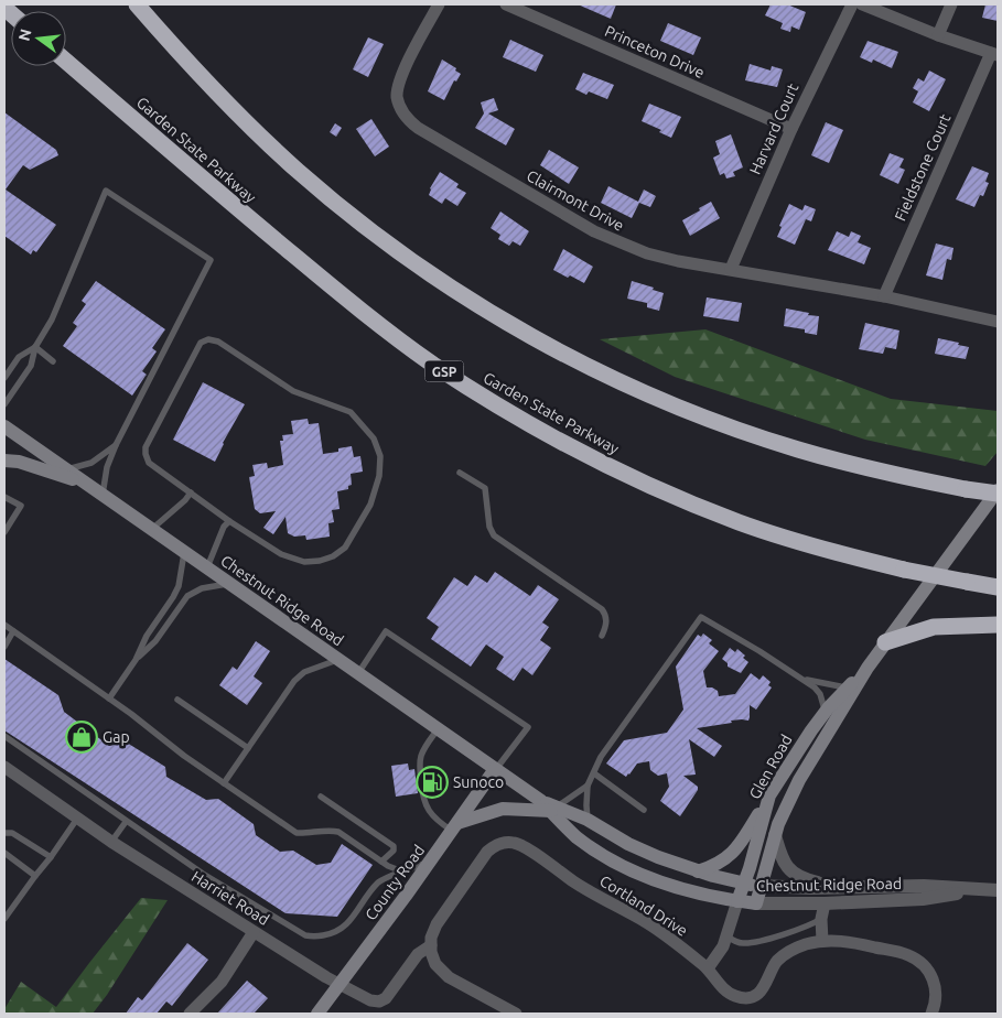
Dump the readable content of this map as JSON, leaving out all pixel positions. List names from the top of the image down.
{
  "streets": {
    "highway": ["Garden State Parkway", "GSP"],
    "main road": ["Chestnut Ridge Road", "Glen Road", "County Road"],
    "street": [
      "Princeton Drive",
      "Harvard Court",
      "Fieldstone Court",
      "Clairmont Drive",
      "Harriet Road",
      "Cortland Drive"
    ]
  },
  "crossings": [
    ["Princeton Drive", "Harvard Court"],
    ["Harvard Court", "Clairmont Drive"],
    ["Fieldstone Court", "Clairmont Drive"],
    ["Chestnut Ridge Road", "Glen Road"],
    ["Chestnut Ridge Road", "County Road"],
    ["County Road", "Harriet Road"],
    ["Harriet Road", "Cortland Drive"]
  ],
  "places": {
    "shop": ["Gap"],
    "fuel station": ["Sunoco"]
  },
  "north": "left"
}
